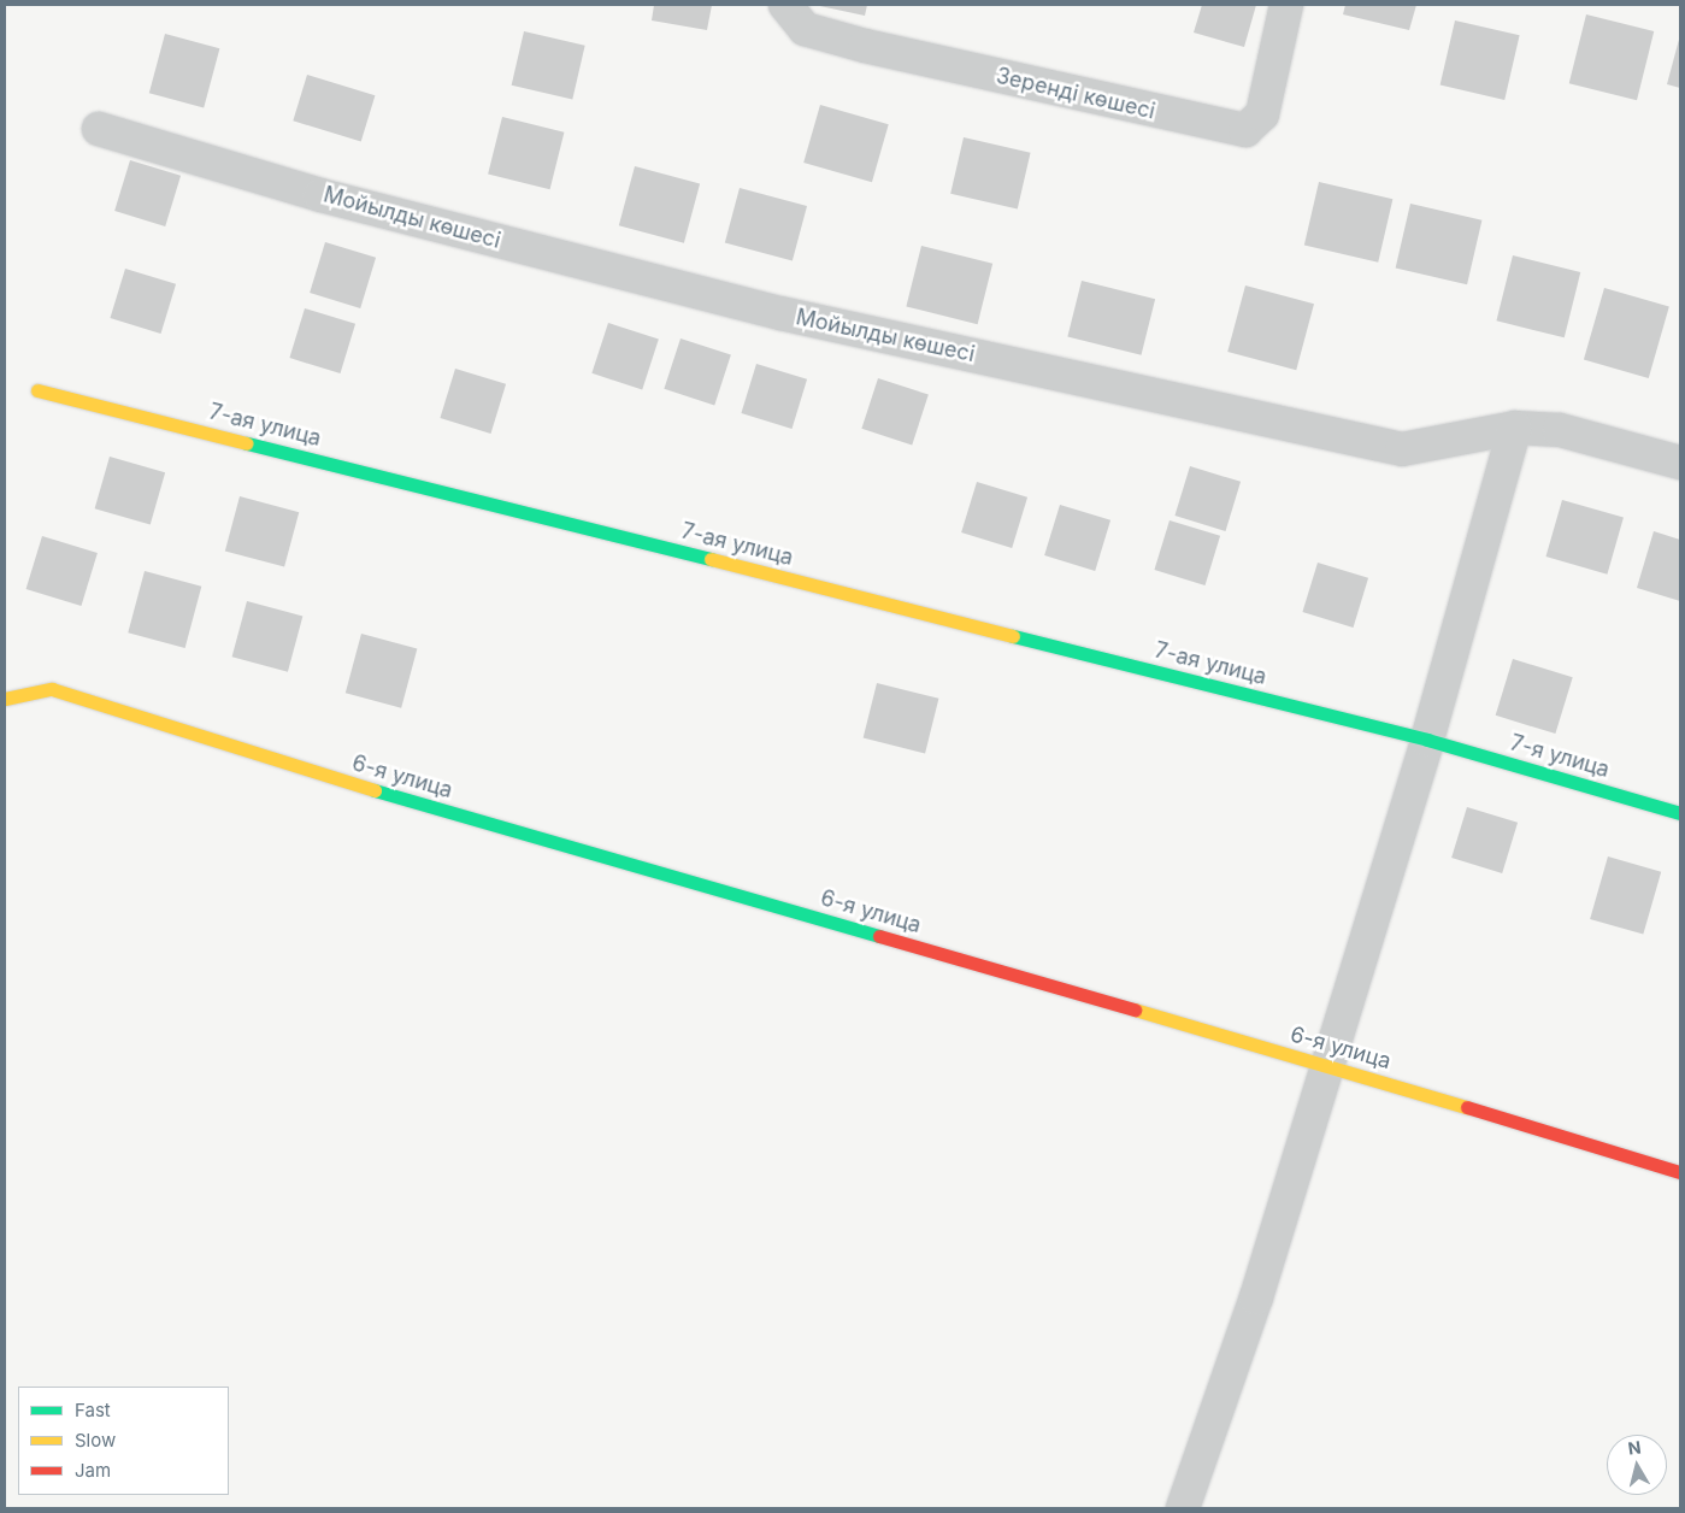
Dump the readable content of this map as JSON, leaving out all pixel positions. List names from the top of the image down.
{
  "streets": {
    "street": [
      "Зеренді көшесі",
      "Мойылды көшесі",
      "7-ая улица",
      "7-я улица",
      "6-я улица"
    ]
  },
  "crossings": [
    ["7-ая улица", "7-я улица"]
  ],
  "legend": ["Fast", "Slow", "Jam"],
  "north": "top"
}
